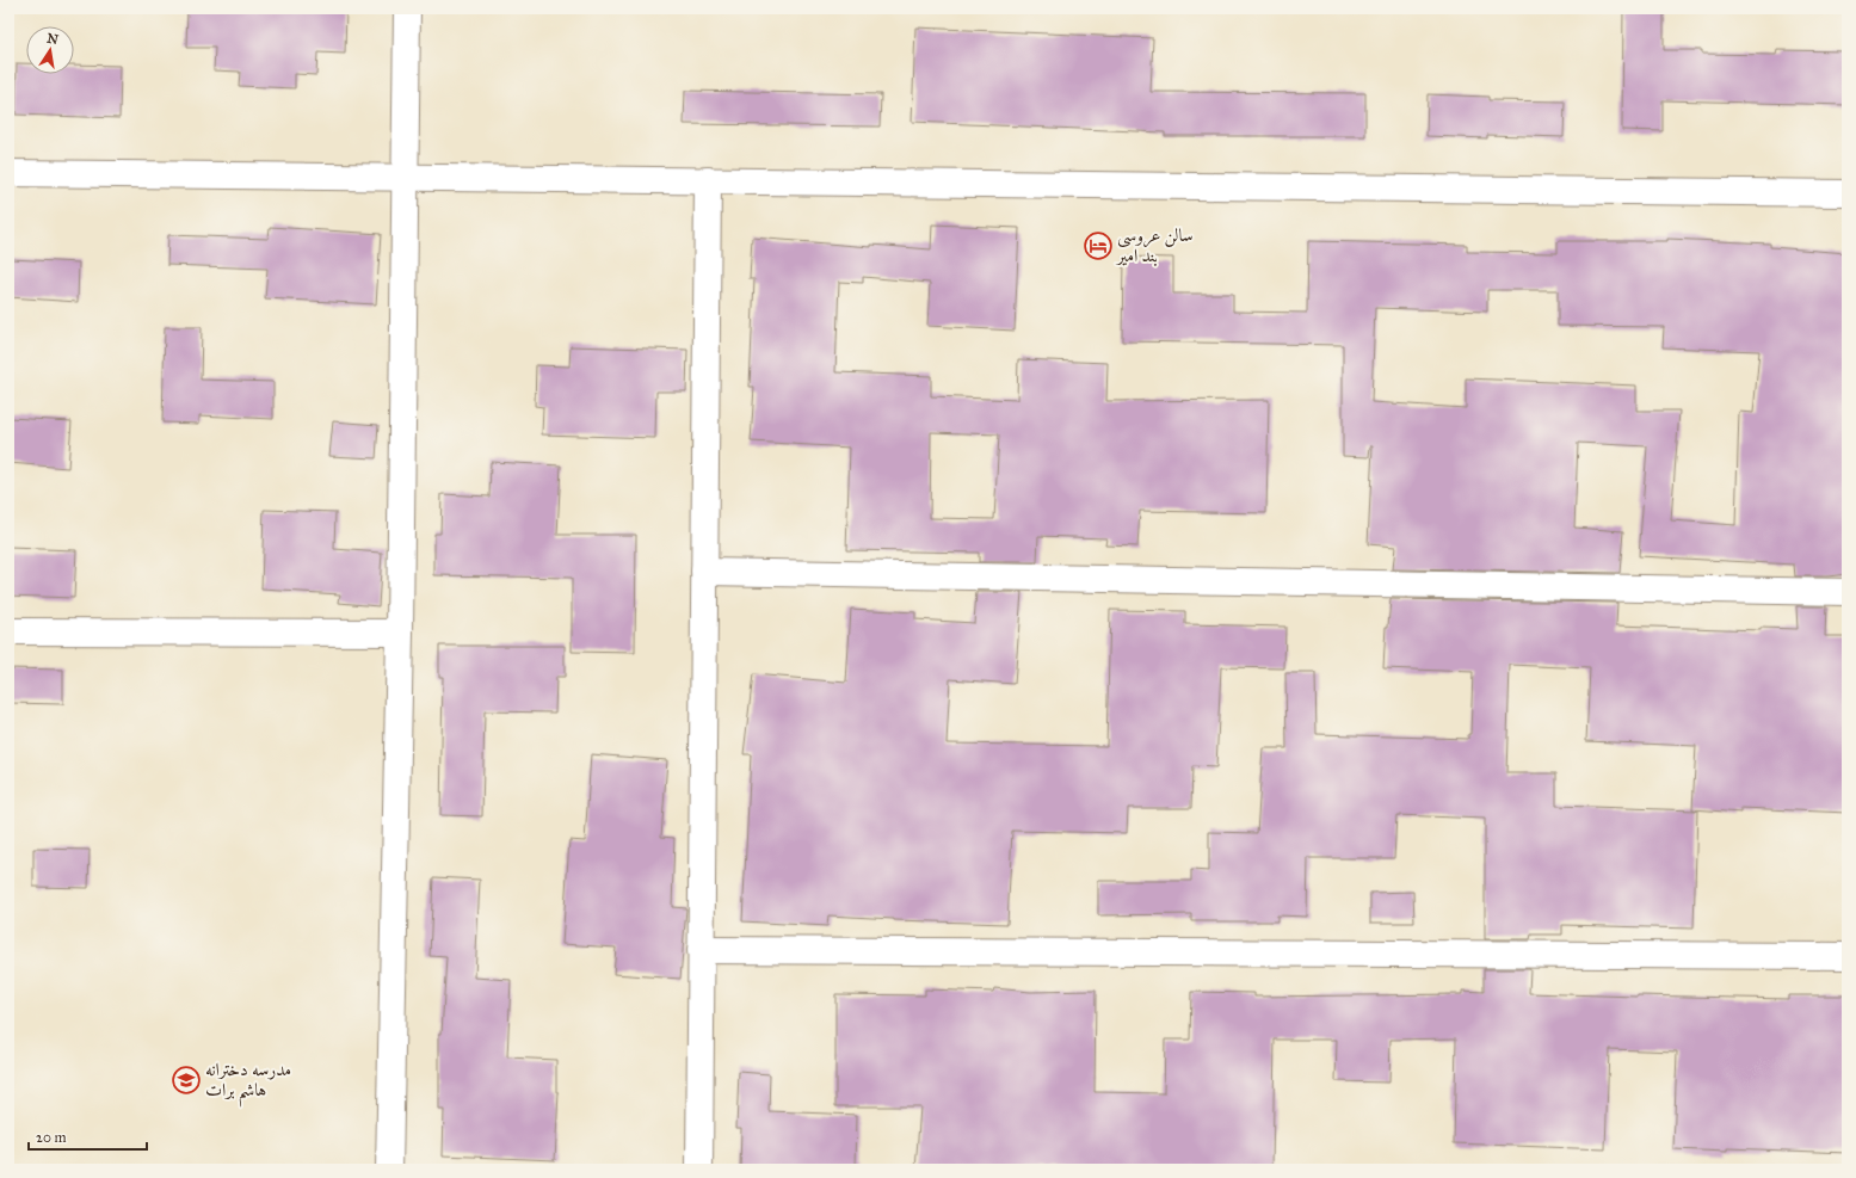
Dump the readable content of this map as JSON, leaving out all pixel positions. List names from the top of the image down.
{
  "places": {
    "hotel": ["سالن عروسی بند امیر"],
    "school or university": ["مدرسه دخترانه هاشم برات"]
  },
  "scale_bar": "20 m",
  "north": "top"
}
